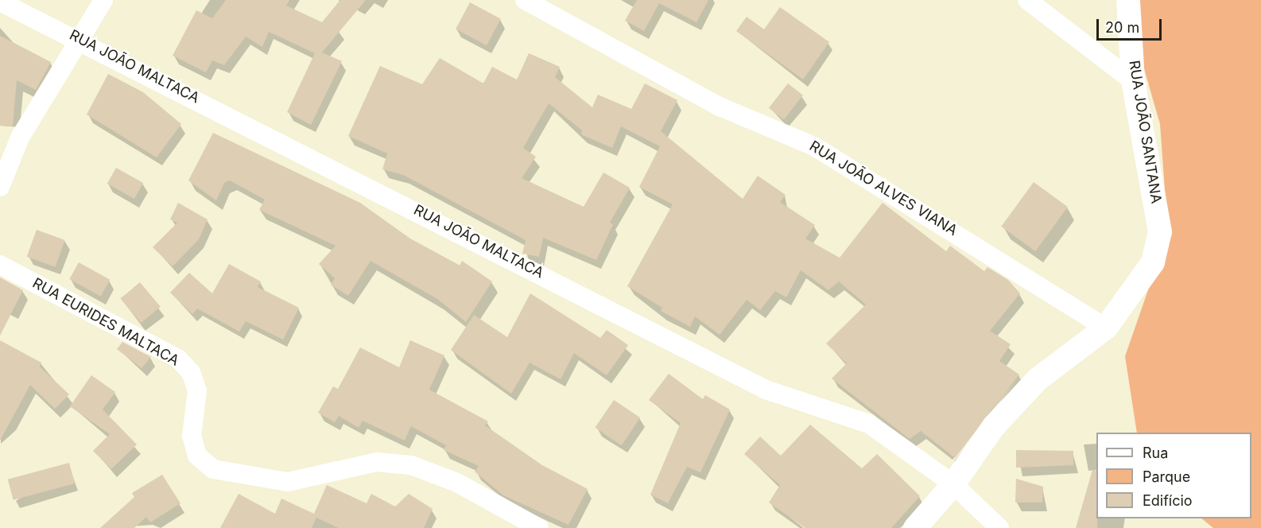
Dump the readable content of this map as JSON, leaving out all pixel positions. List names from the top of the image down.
{
  "streets": {
    "street": [
      "RUA JOÃO MALTACA",
      "RUA JOÃO SANTANA",
      "RUA JOÃO ALVES VIANA",
      "RUA EURIDES MALTACA"
    ]
  },
  "crossings": [
    ["RUA JOÃO SANTANA", "RUA JOÃO ALVES VIANA"]
  ],
  "legend": ["Rua", "Parque", "Edifício"],
  "scale_bar": "20 m"
}
